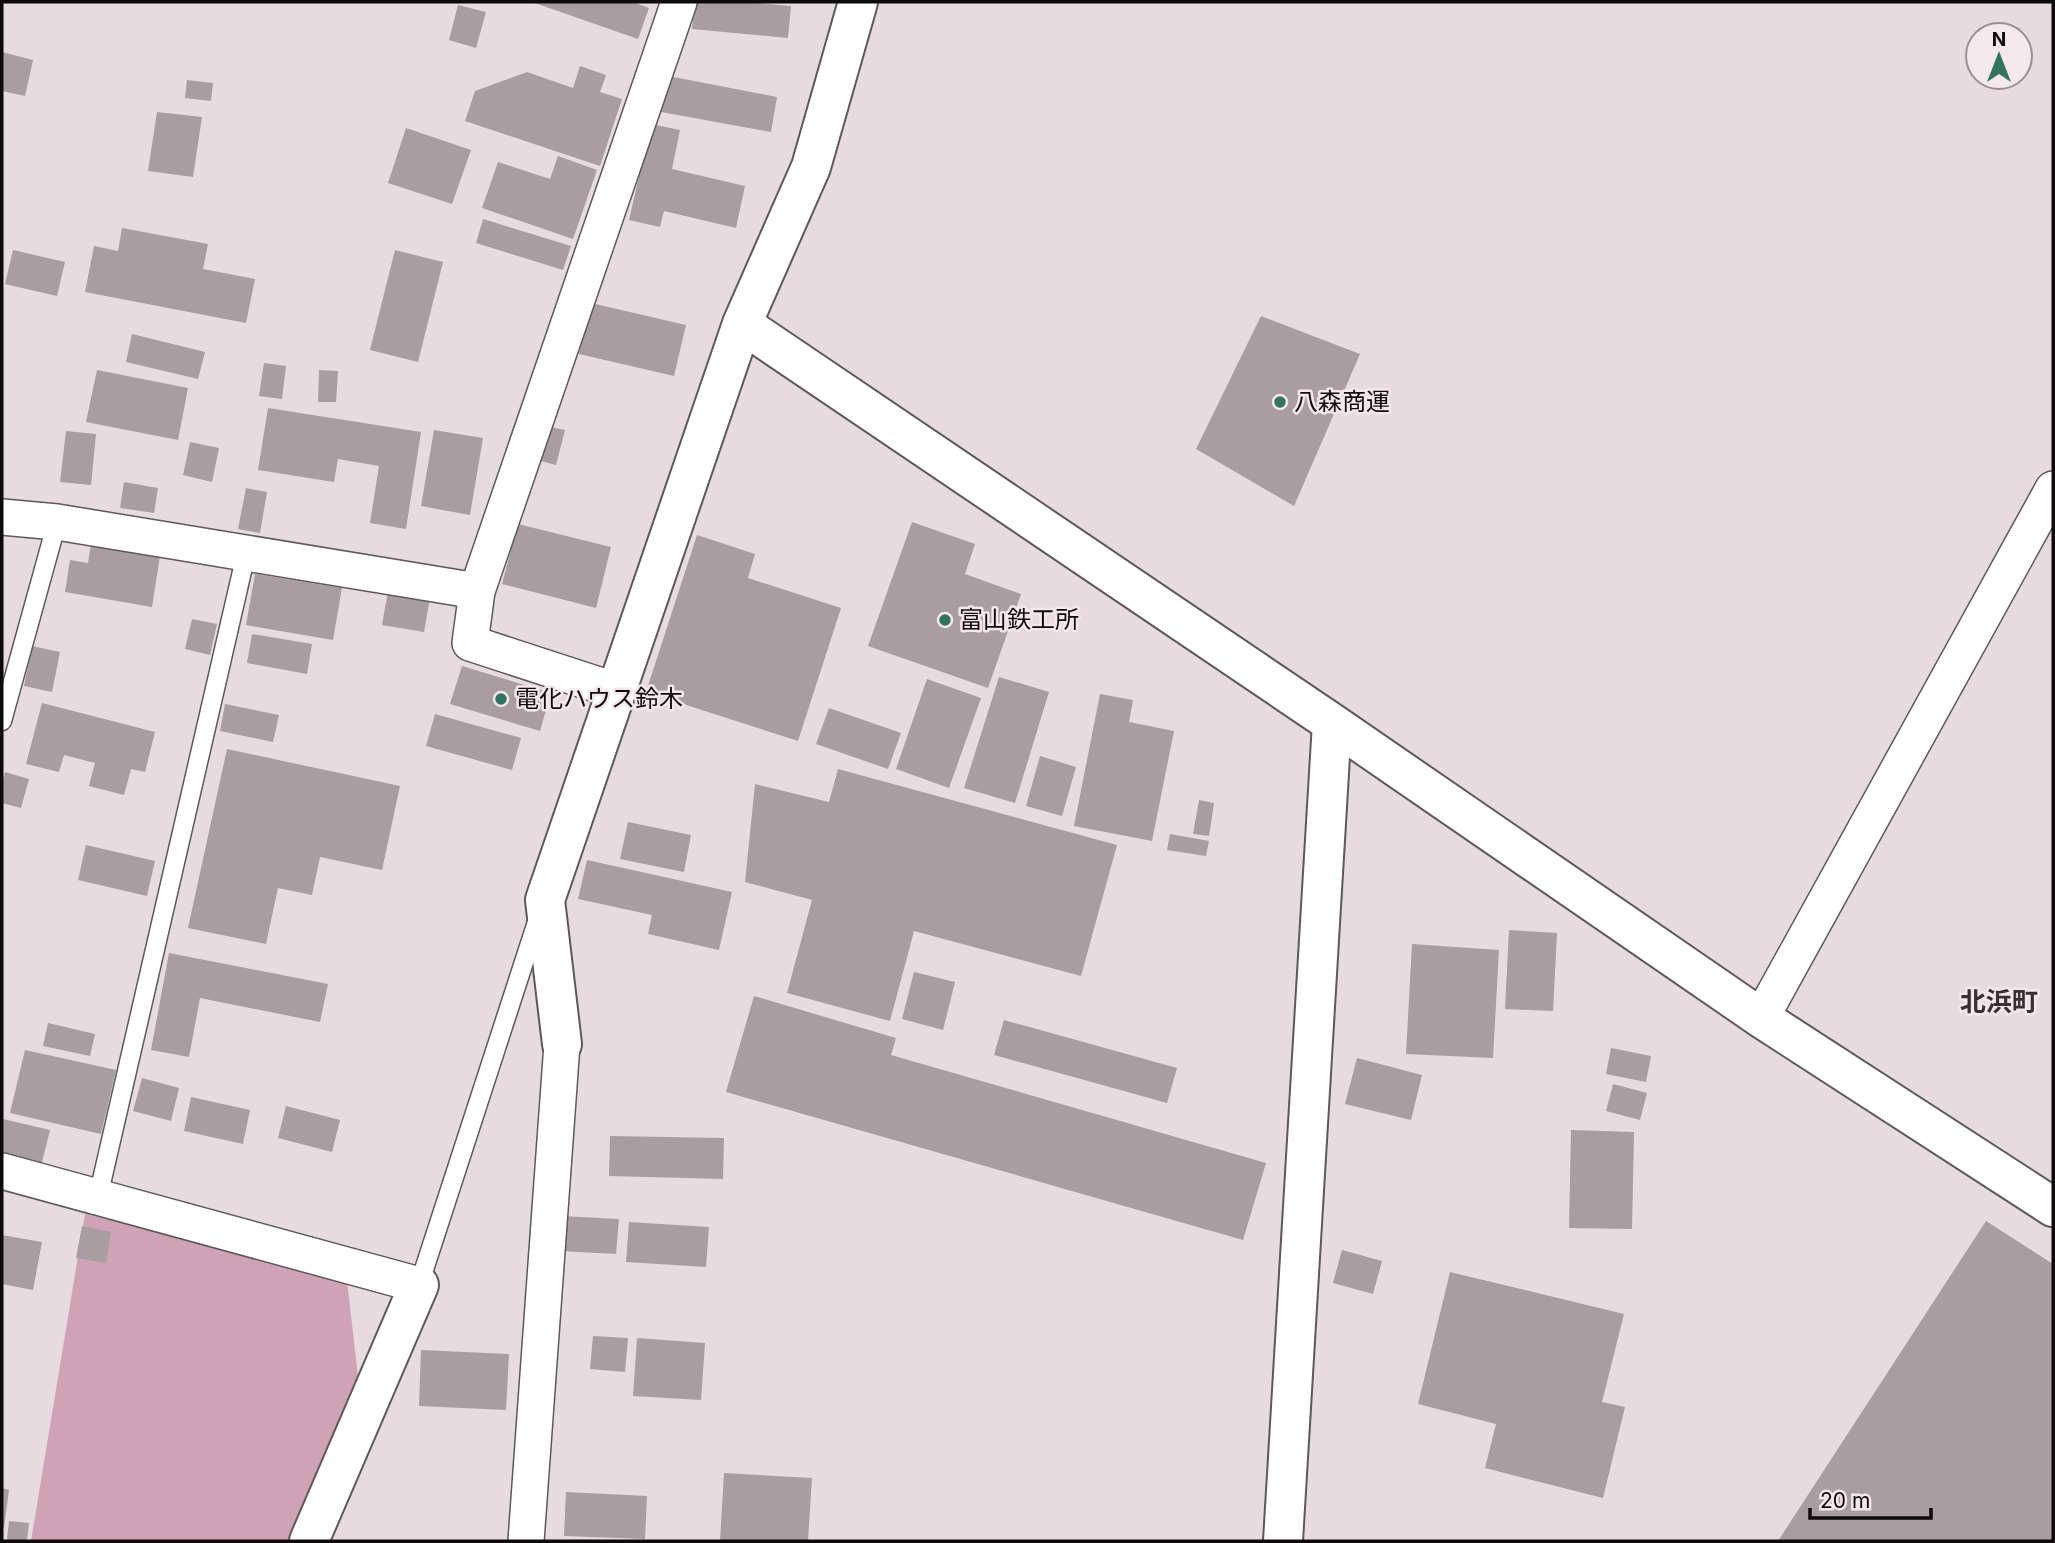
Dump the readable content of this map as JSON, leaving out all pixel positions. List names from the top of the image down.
{
  "districts": ["北浜町"],
  "places": ["八森商運", "富山鉄工所", "電化ハウス鈴木"],
  "scale_bar": "20 m",
  "north": "top"
}
